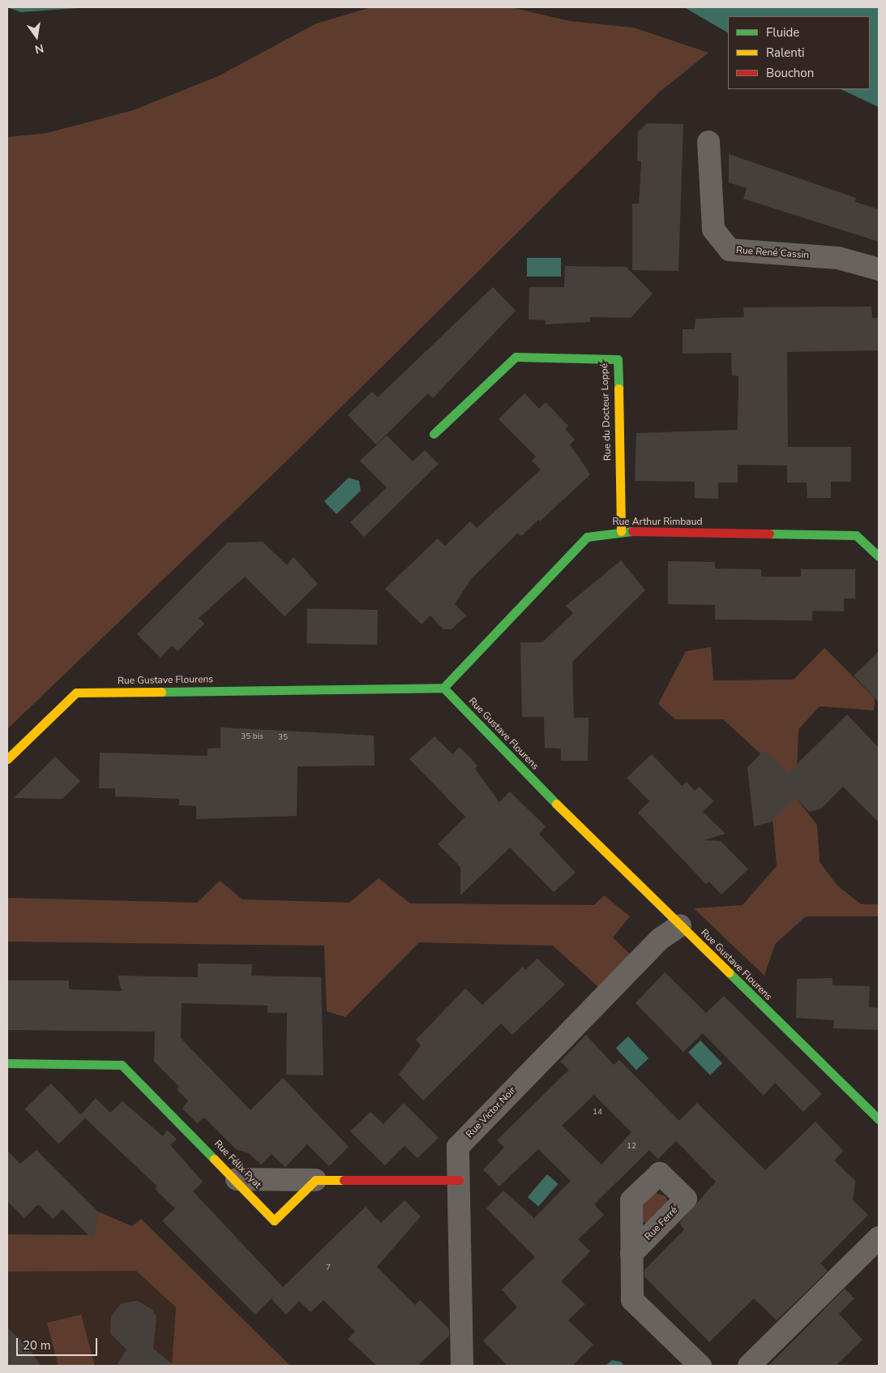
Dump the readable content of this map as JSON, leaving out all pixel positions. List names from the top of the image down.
{
  "streets": {
    "street": [
      "Rue René Cassin",
      "Rue du Docteur Loppé",
      "Rue Arthur Rimbaud",
      "Rue Gustave Flourens",
      "Rue Victor Noir",
      "Rue Félix Pyat"
    ]
  },
  "crossings": [
    ["Rue du Docteur Loppé", "Rue Arthur Rimbaud"],
    ["Rue Arthur Rimbaud", "Rue Gustave Flourens"],
    ["Rue Gustave Flourens", "Rue Victor Noir"]
  ],
  "house_numbers": [
    "35 bis",
    "35",
    "14",
    "12",
    "7"
  ],
  "legend": ["Fluide", "Ralenti", "Bouchon"],
  "scale_bar": "20 m",
  "north": "bottom"
}
